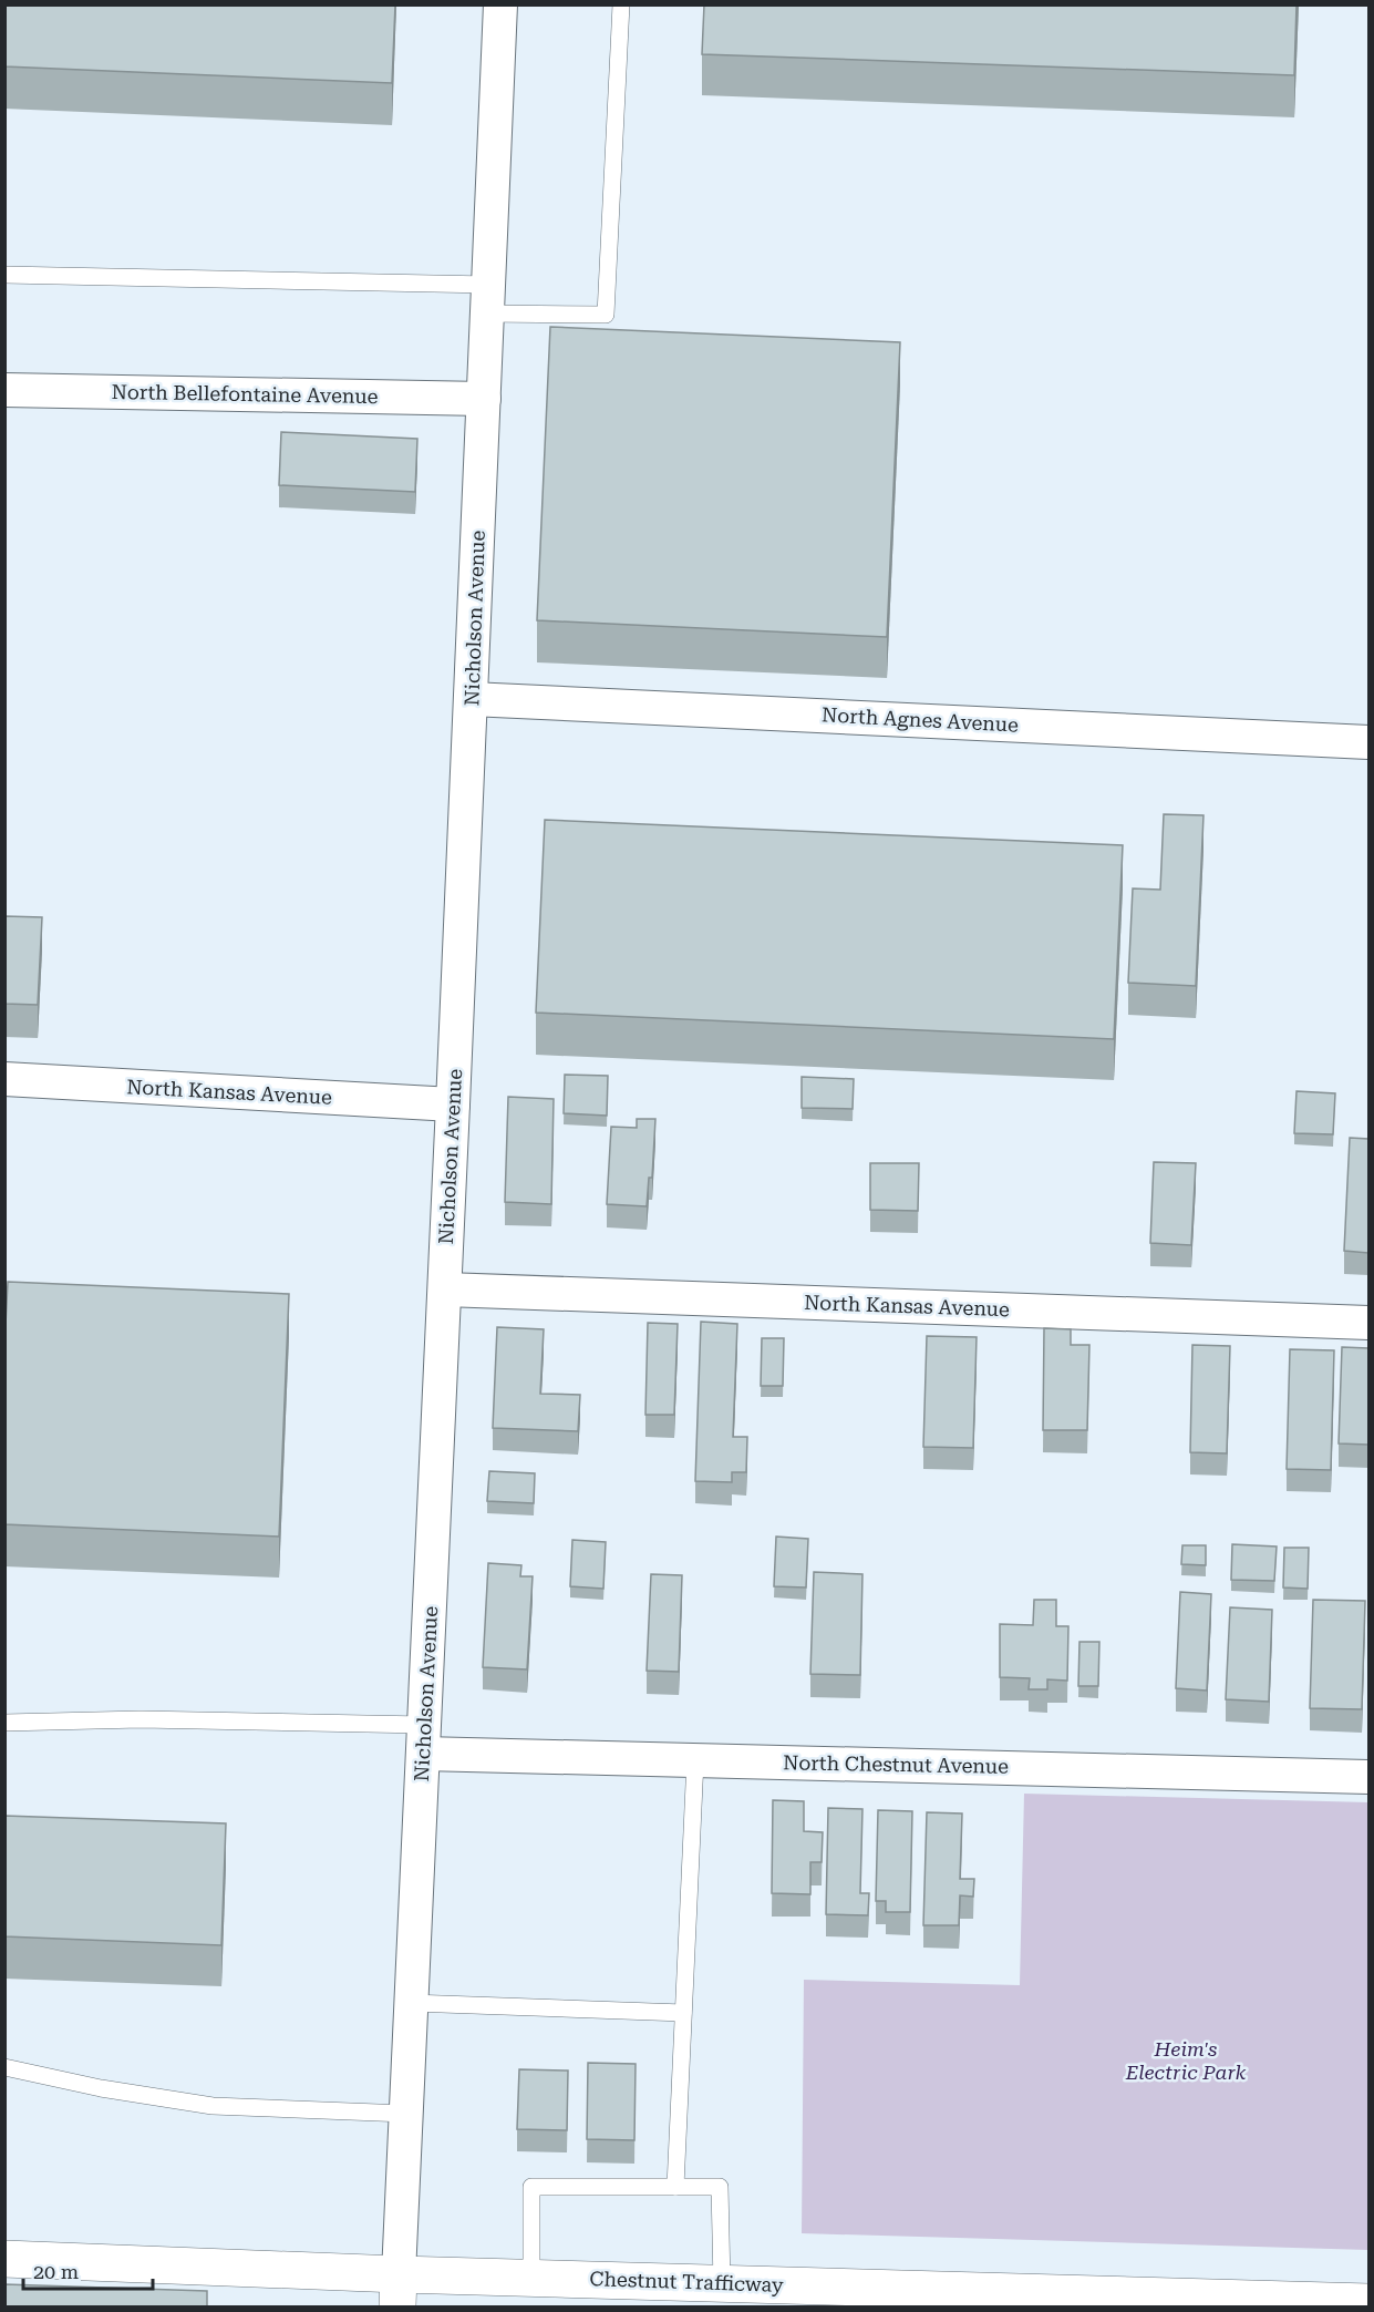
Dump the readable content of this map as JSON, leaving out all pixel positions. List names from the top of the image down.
{
  "streets": {
    "street": [
      "North Bellefontaine Avenue",
      "Nicholson Avenue",
      "North Agnes Avenue",
      "North Kansas Avenue",
      "North Chestnut Avenue",
      "Chestnut Trafficway"
    ]
  },
  "crossings": [
    ["North Bellefontaine Avenue", "Nicholson Avenue"],
    ["Nicholson Avenue", "North Agnes Avenue"],
    ["Nicholson Avenue", "North Kansas Avenue"],
    ["Nicholson Avenue", "North Chestnut Avenue"],
    ["Nicholson Avenue", "Chestnut Trafficway"]
  ],
  "parks": ["Heim's Electric Park"],
  "scale_bar": "20 m"
}
